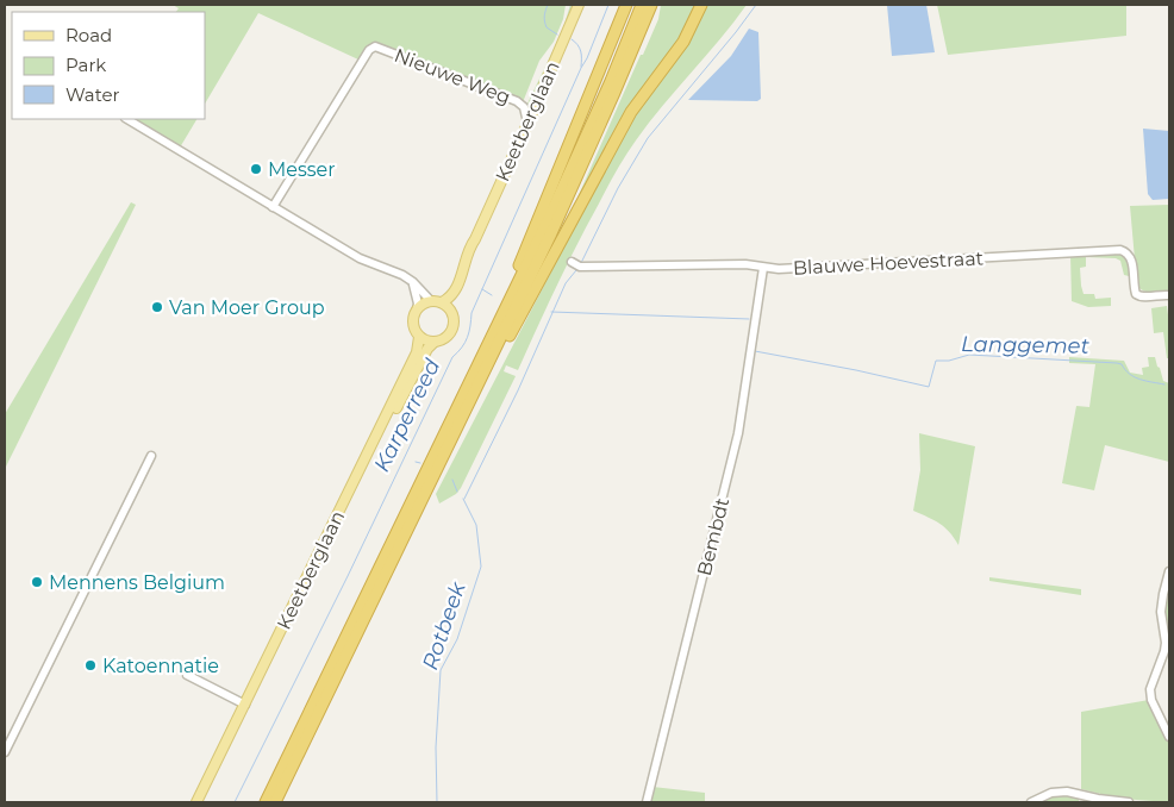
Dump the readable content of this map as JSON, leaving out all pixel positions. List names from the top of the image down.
{
  "streets": {
    "main road": ["Keetberglaan"],
    "street": ["Nieuwe Weg", "Blauwe Hoevestraat", "Bembdt"]
  },
  "crossings": [
    ["Nieuwe Weg", "Keetberglaan"],
    ["Blauwe Hoevestraat", "Bembdt"]
  ],
  "water": ["Langgemet", "Karperreed", "Rotbeek"],
  "places": [
    "Messer",
    "Van Moer Group",
    "Mennens Belgium",
    "Katoennatie"
  ],
  "legend": ["Road", "Park", "Water"]
}
